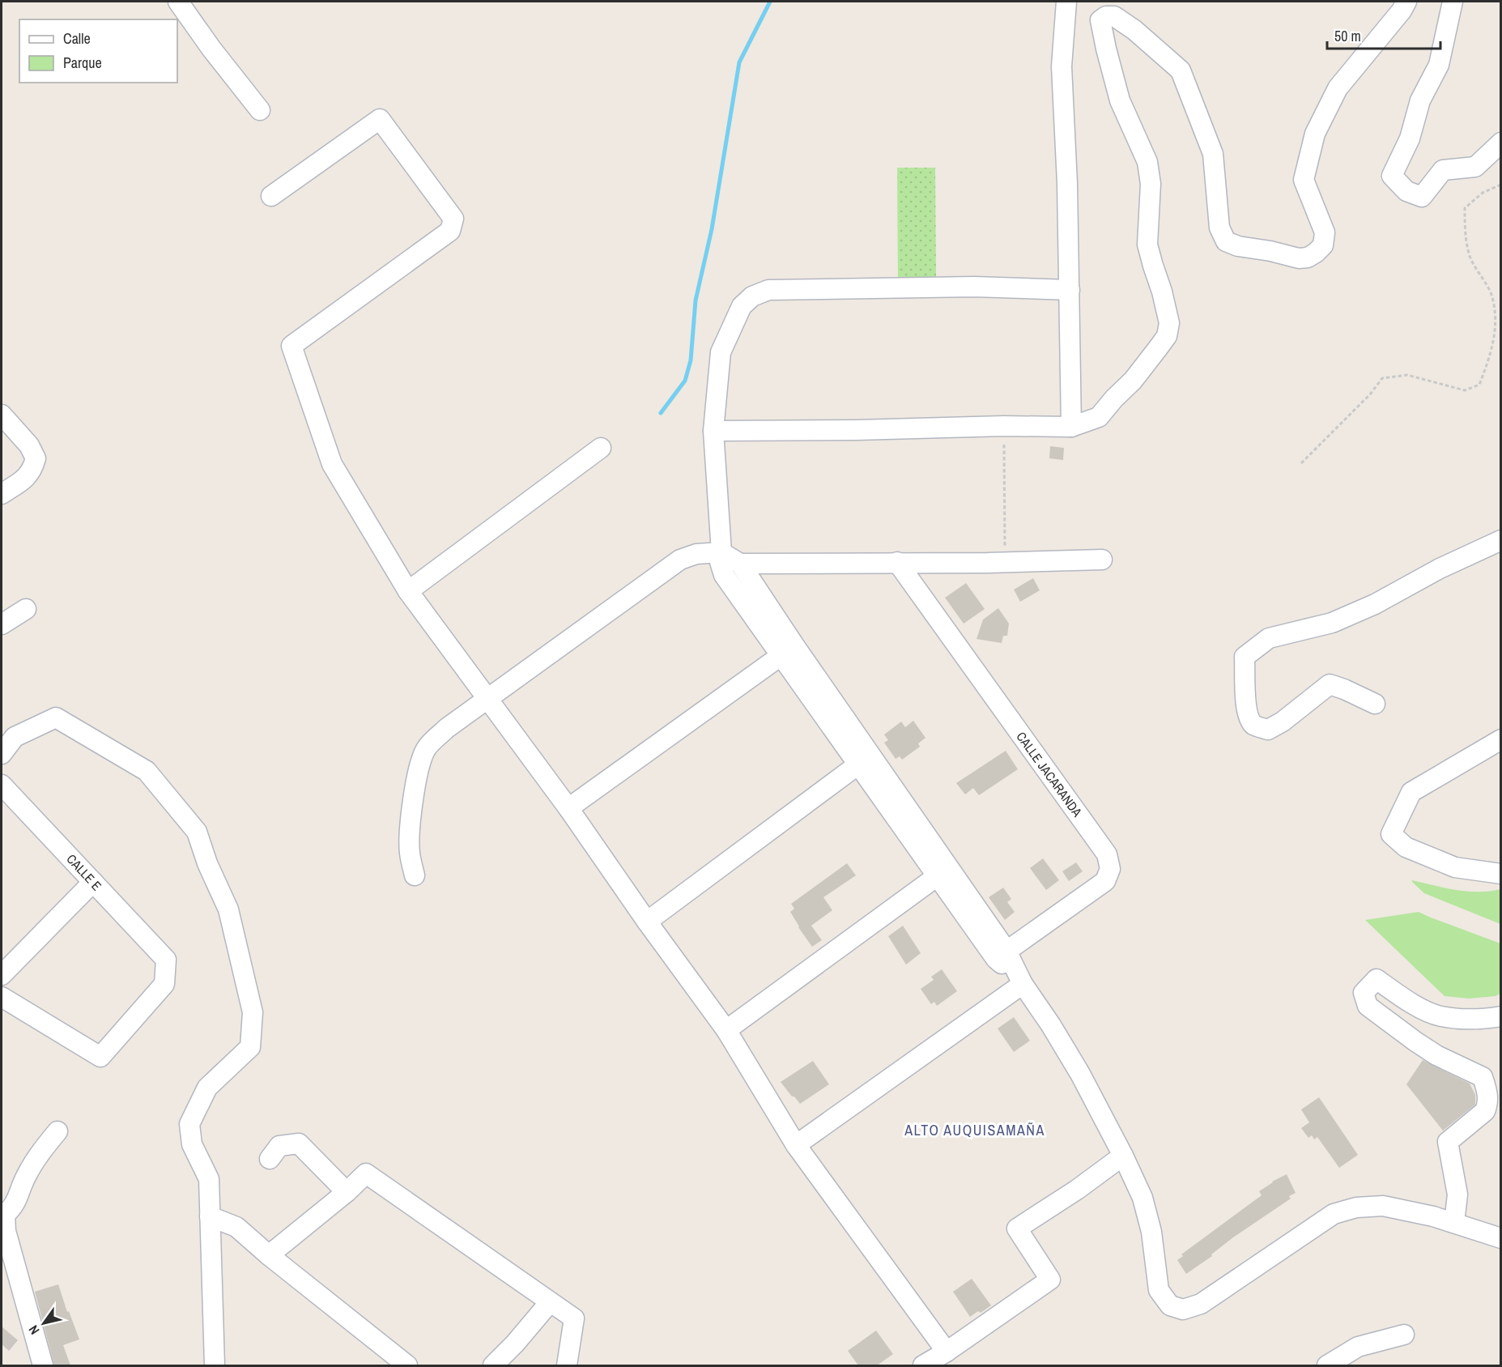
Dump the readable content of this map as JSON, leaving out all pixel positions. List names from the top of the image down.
{
  "streets": {
    "street": ["CALLE JACARANDA", "CALLE E"]
  },
  "districts": ["ALTO AUQUISAMAÑA"],
  "legend": ["Calle", "Parque"],
  "scale_bar": "50 m",
  "north": "bottom left"
}
